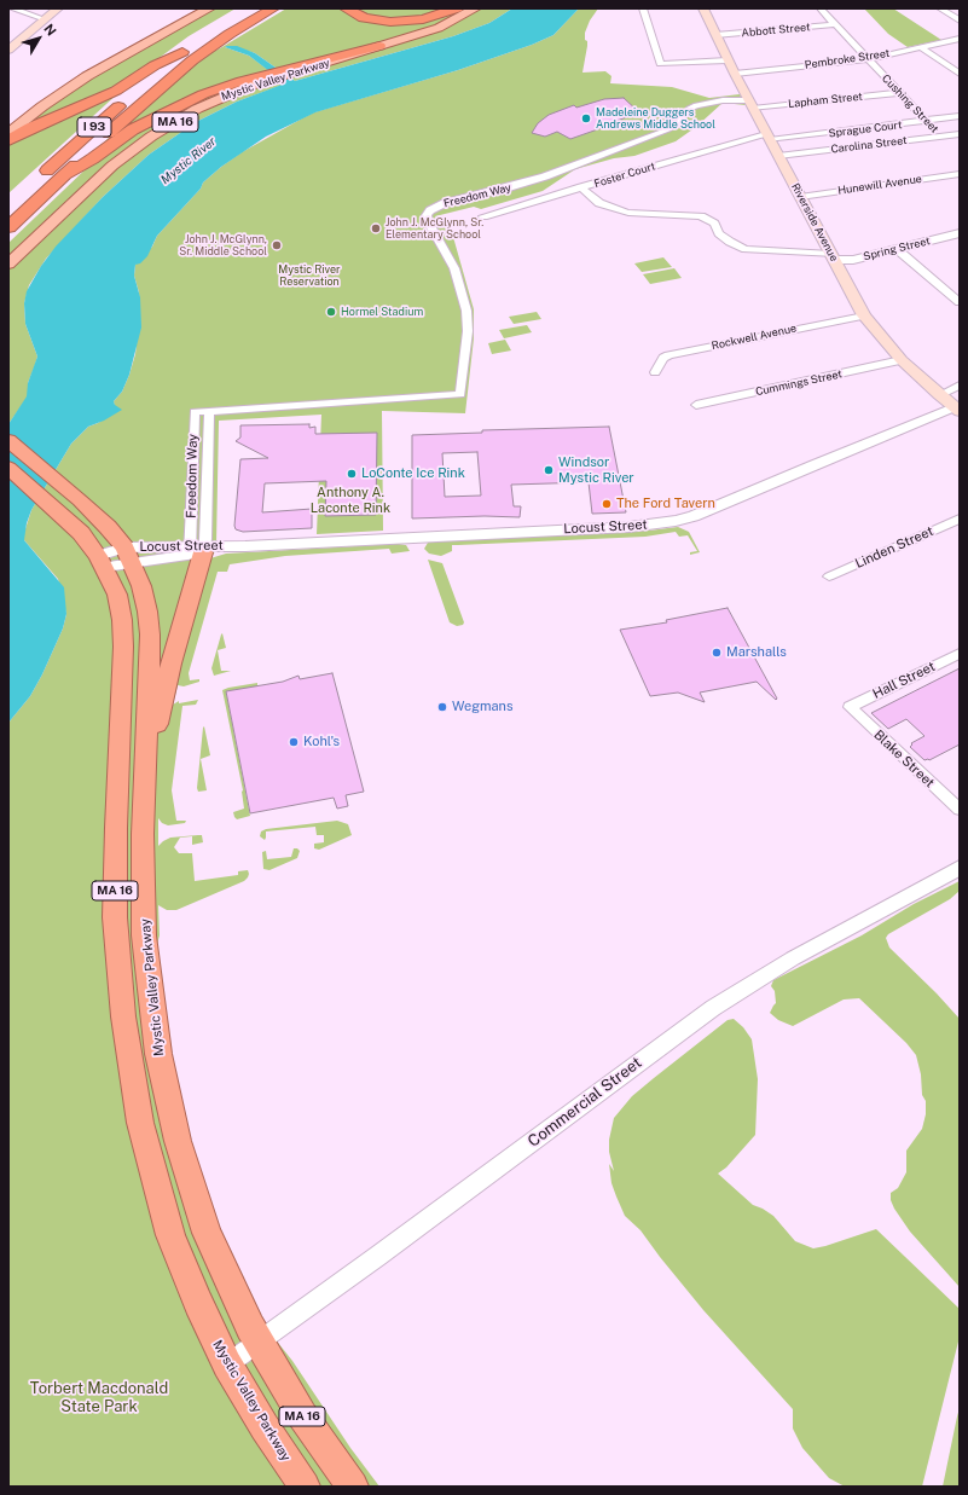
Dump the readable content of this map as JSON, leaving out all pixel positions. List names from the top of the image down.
{
  "streets": {
    "highway": ["Mystic Valley Parkway", "MA 16", "I 93"],
    "main road": ["Riverside Avenue"],
    "street": [
      "Abbott Street",
      "Pembroke Street",
      "Lapham Street",
      "Cushing Street",
      "Sprague Court",
      "Carolina Street",
      "Foster Court",
      "Hunewill Avenue",
      "Freedom Way",
      "Spring Street",
      "Rockwell Avenue",
      "Cummings Street",
      "Locust Street",
      "Linden Street",
      "Hall Street",
      "Blake Street",
      "Commercial Street"
    ]
  },
  "crossings": [
    ["Abbott Street", "Cushing Street"],
    ["Abbott Street", "Riverside Avenue"],
    ["Pembroke Street", "Cushing Street"],
    ["Pembroke Street", "Riverside Avenue"],
    ["Mystic Valley Parkway", "Locust Street"],
    ["Mystic Valley Parkway", "Commercial Street"],
    ["Lapham Street", "Cushing Street"],
    ["Lapham Street", "Freedom Way"],
    ["Lapham Street", "Riverside Avenue"],
    ["Cushing Street", "Sprague Court"],
    ["Cushing Street", "Carolina Street"],
    ["Sprague Court", "Foster Court"],
    ["Sprague Court", "Riverside Avenue"],
    ["Carolina Street", "Riverside Avenue"],
    ["Foster Court", "Riverside Avenue"],
    ["Hunewill Avenue", "Riverside Avenue"],
    ["Freedom Way", "Riverside Avenue"],
    ["Freedom Way", "Locust Street"],
    ["Riverside Avenue", "Spring Street"],
    ["Riverside Avenue", "Rockwell Avenue"],
    ["Riverside Avenue", "Cummings Street"],
    ["Riverside Avenue", "Locust Street"],
    ["Hall Street", "Blake Street"]
  ],
  "water": ["Mystic River"],
  "parks": ["Mystic River Reservation", "Anthony A. Laconte Rink", "Torbert Macdonald State Park"],
  "places": [
    "Madeleine Duggers Andrews Middle School",
    "John J. McGlynn, Sr. Elementary School",
    "John J. McGlynn, Sr. Middle School",
    "Hormel Stadium",
    "Windsor Mystic River",
    "LoConte Ice Rink",
    "The Ford Tavern",
    "Marshalls",
    "Wegmans",
    "Kohl's"
  ],
  "north": "top right"
}
